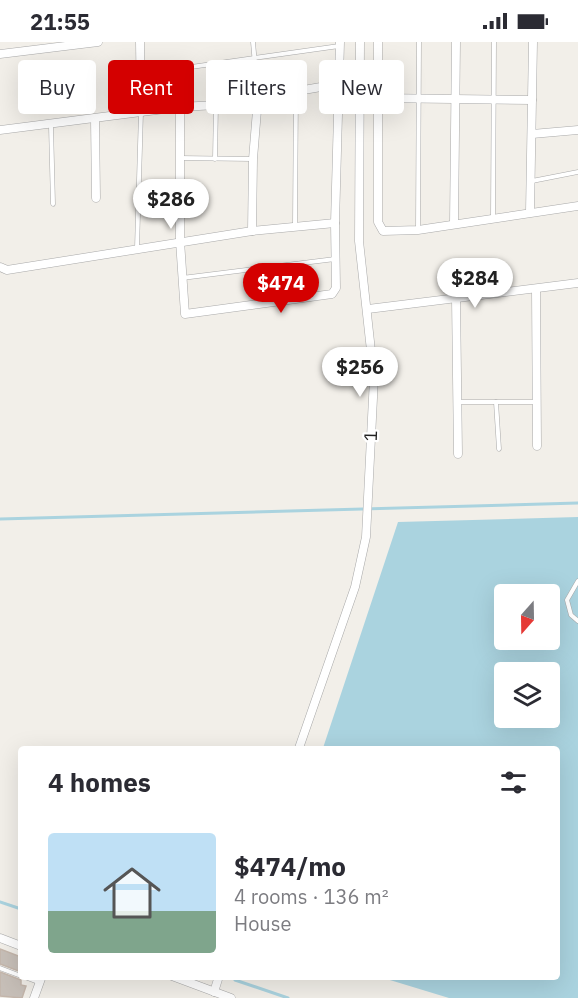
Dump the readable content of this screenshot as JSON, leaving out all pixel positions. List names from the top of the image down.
{
  "streets": {
    "street": ["1"]
  },
  "north": "bottom",
  "page": {
    "status": "21:55",
    "chip": [
      "Buy",
      "Rent",
      "Filters",
      "New"
    ],
    "price": [
      "$286",
      "$284",
      "$474",
      "$256"
    ],
    "heading": "4 homes",
    "list": [
      {
        "name": "$474/mo",
        "note": "4 rooms · 136 m² · House"
      }
    ]
  }
}
